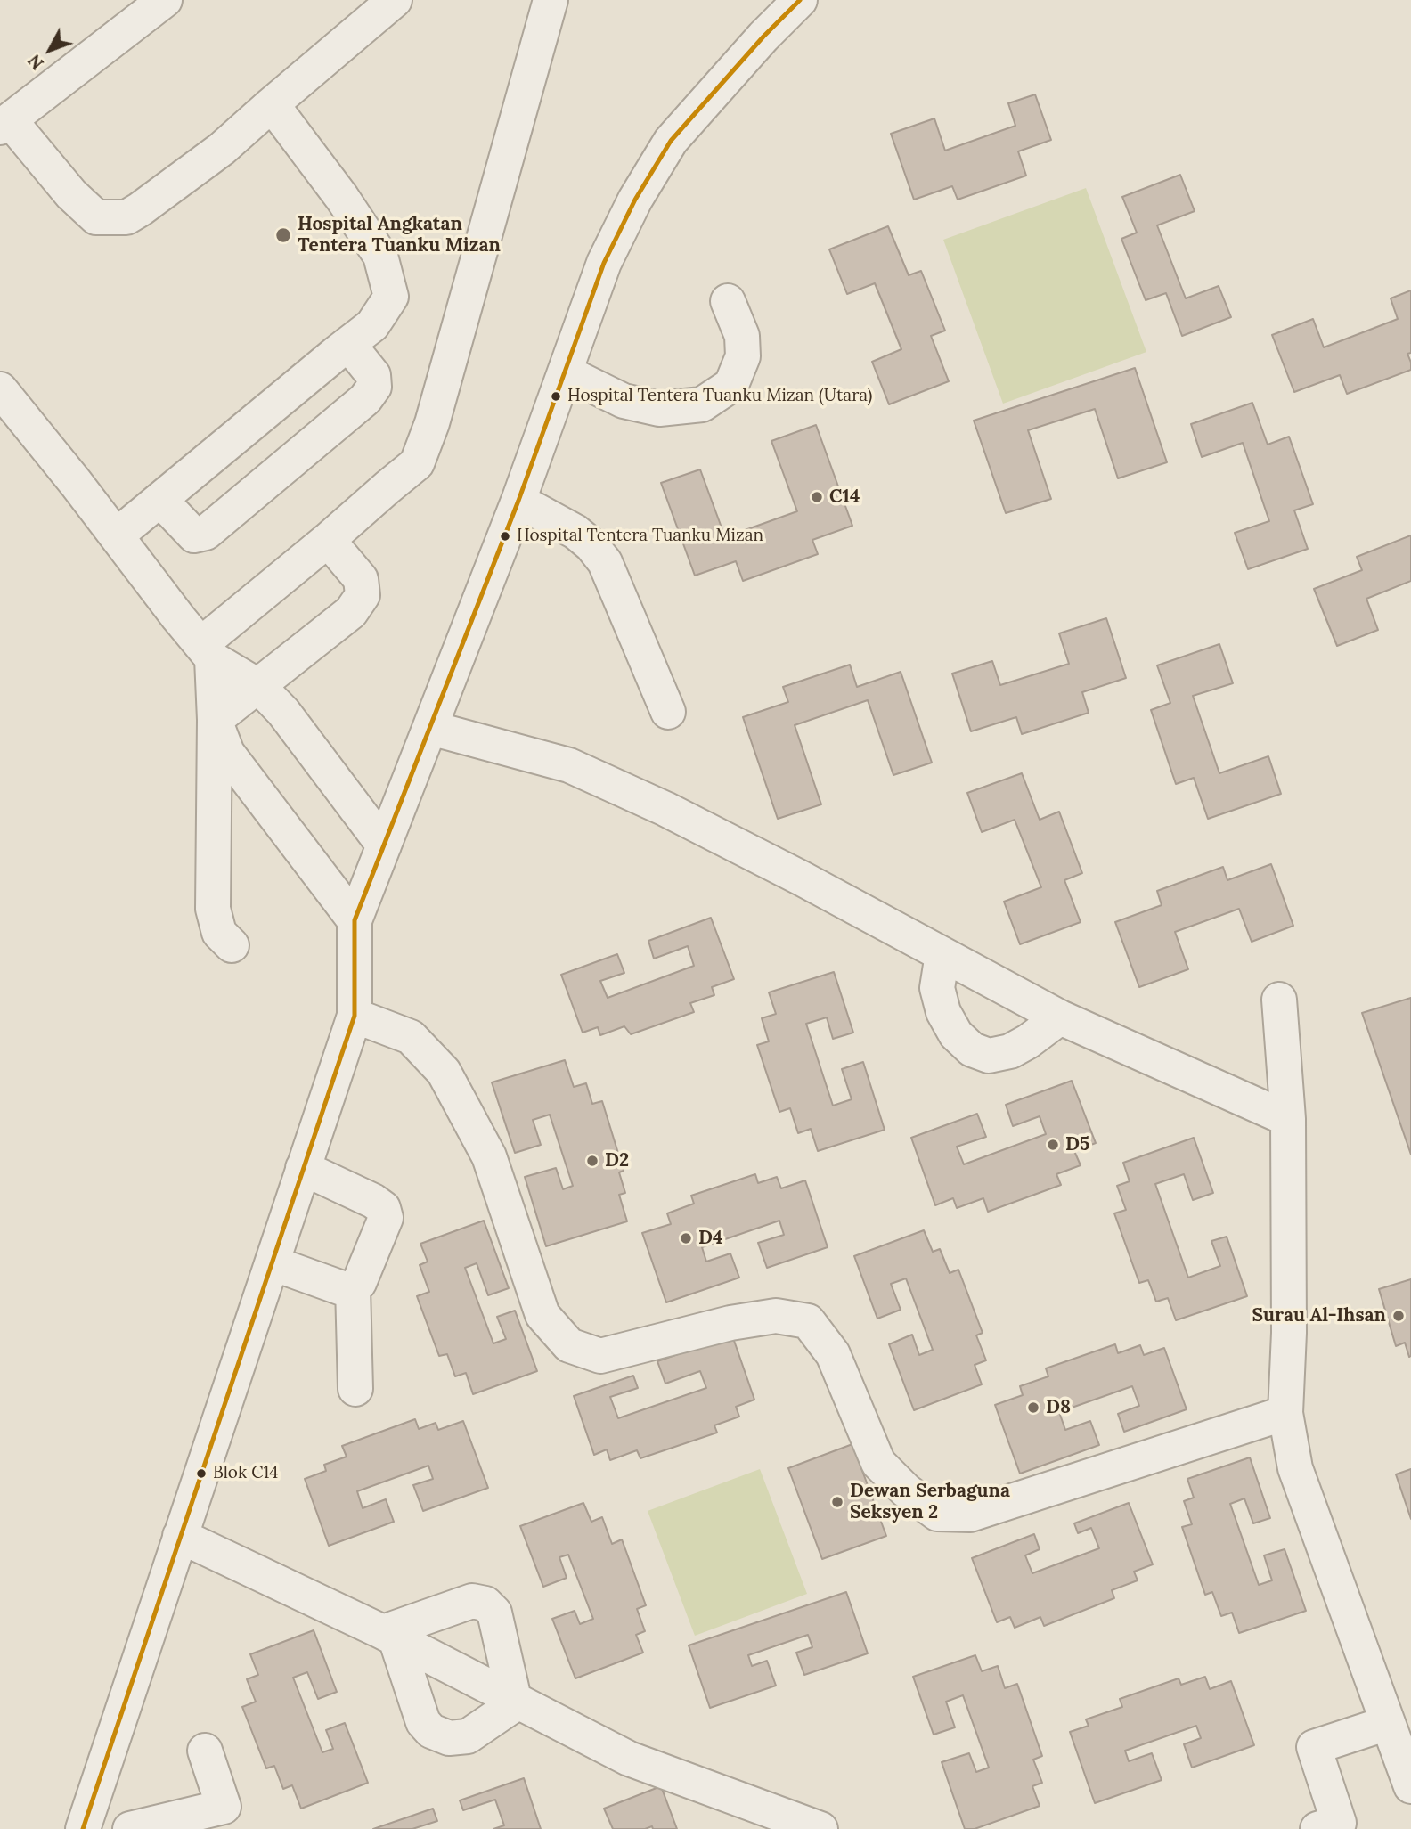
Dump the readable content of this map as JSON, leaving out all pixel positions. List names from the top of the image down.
{
  "places": [
    "Hospital Angkatan Tentera Tuanku Mizan",
    "Hospital Tentera Tuanku Mizan (Utara)",
    "C14",
    "Hospital Tentera Tuanku Mizan",
    "D5",
    "D2",
    "D4",
    "Surau Al-Ihsan",
    "D8",
    "Blok C14",
    "Dewan Serbaguna Seksyen 2"
  ],
  "north": "bottom left"
}
